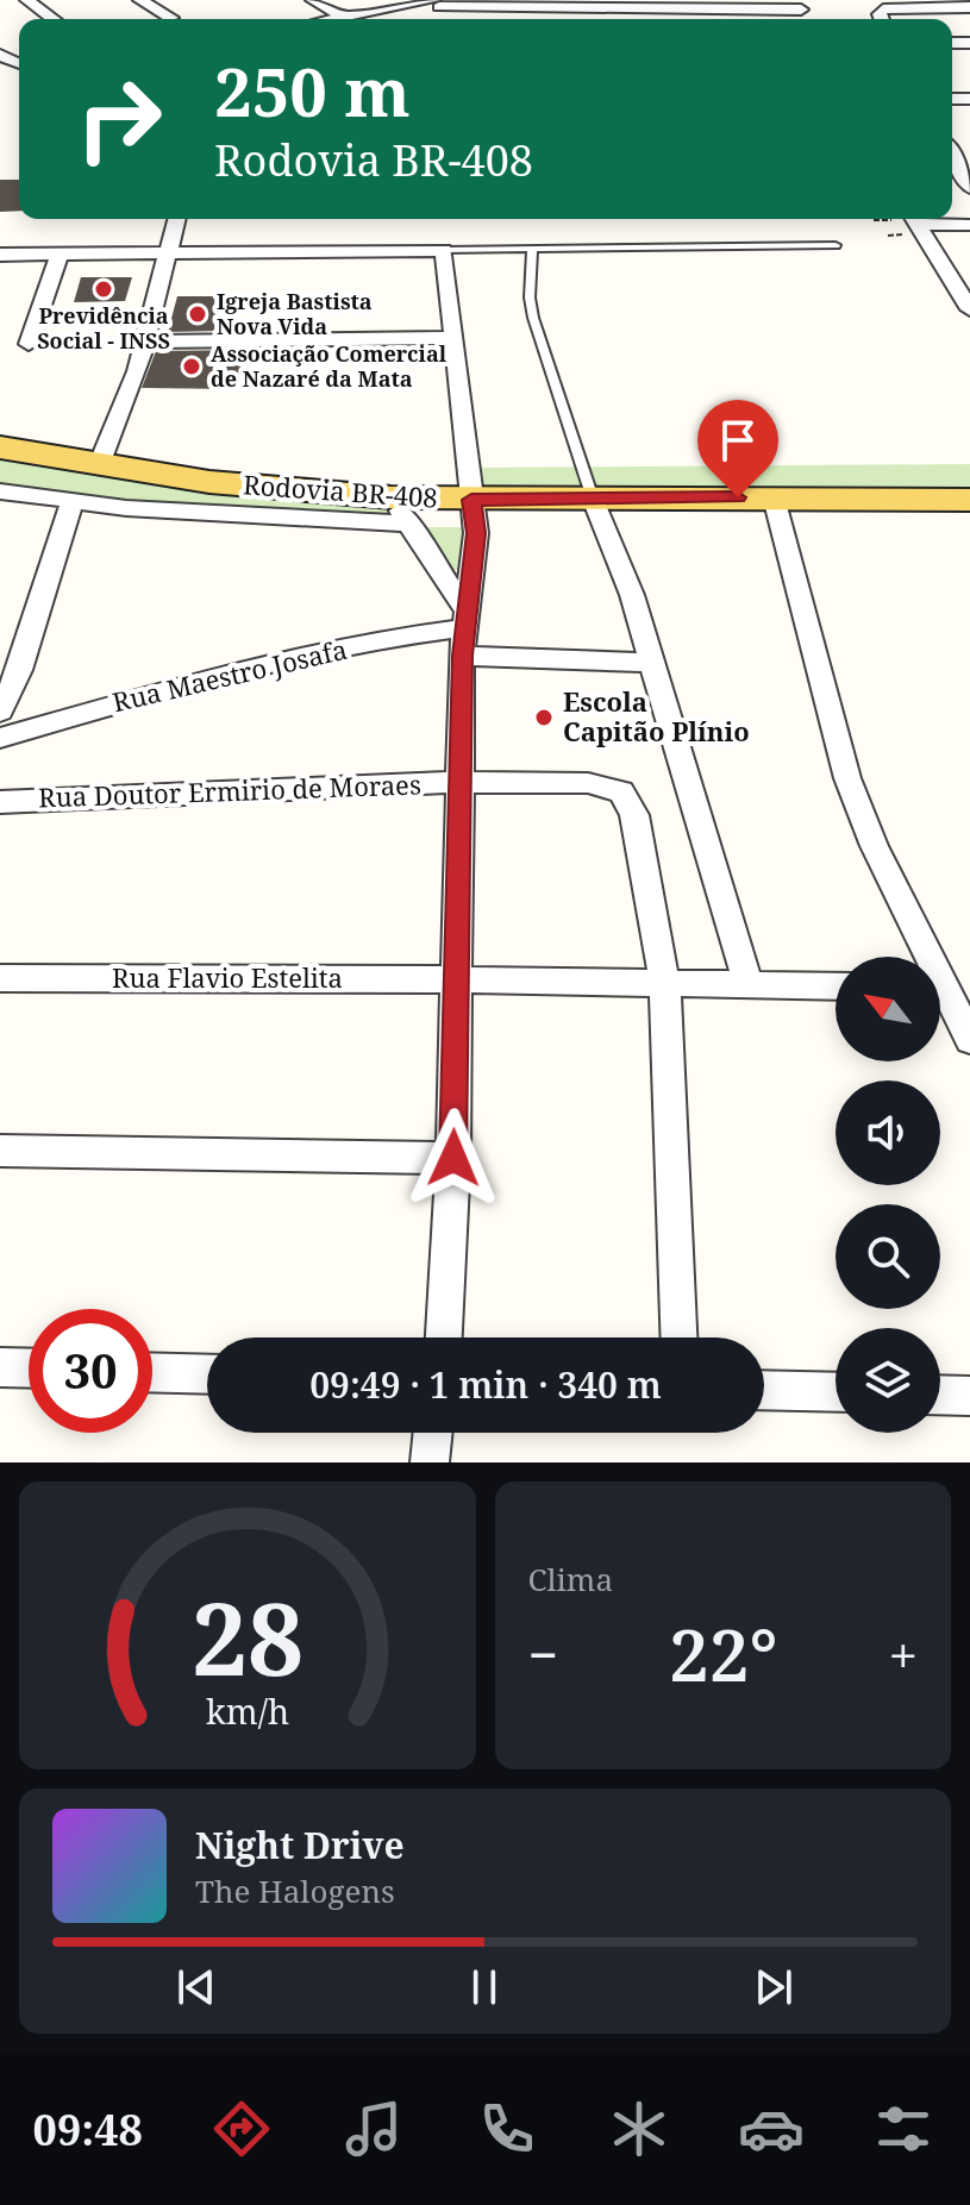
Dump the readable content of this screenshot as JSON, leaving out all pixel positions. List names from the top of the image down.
{
  "streets": {
    "main road": ["Rodovia BR-408"],
    "street": ["Rua Maestro Josafa", "Rua Doutor Ermirio de Moraes", "Rua Flavio Estelita"]
  },
  "crossings": [
    ["Rua Doutor Ermirio de Moraes", "Rua Flavio Estelita"]
  ],
  "places": [
    "Previdência Social - INSS",
    "Igreja Bastista Nova Vida",
    "Associação Comercial de Nazaré da Mata",
    "Escola Capitão Plínio"
  ],
  "north": "top left",
  "page": {
    "turn": ["250 m", "Rodovia BR-408"],
    "limit": "30",
    "trip": "09:49 · 1 min · 340 m",
    "tile": "Clima",
    "heat": ["−", "22°", "+"],
    "song": ["Night Drive", "The Halogens"],
    "tabs": "09:48",
    "gauge": ["28", "km/h"]
  }
}
